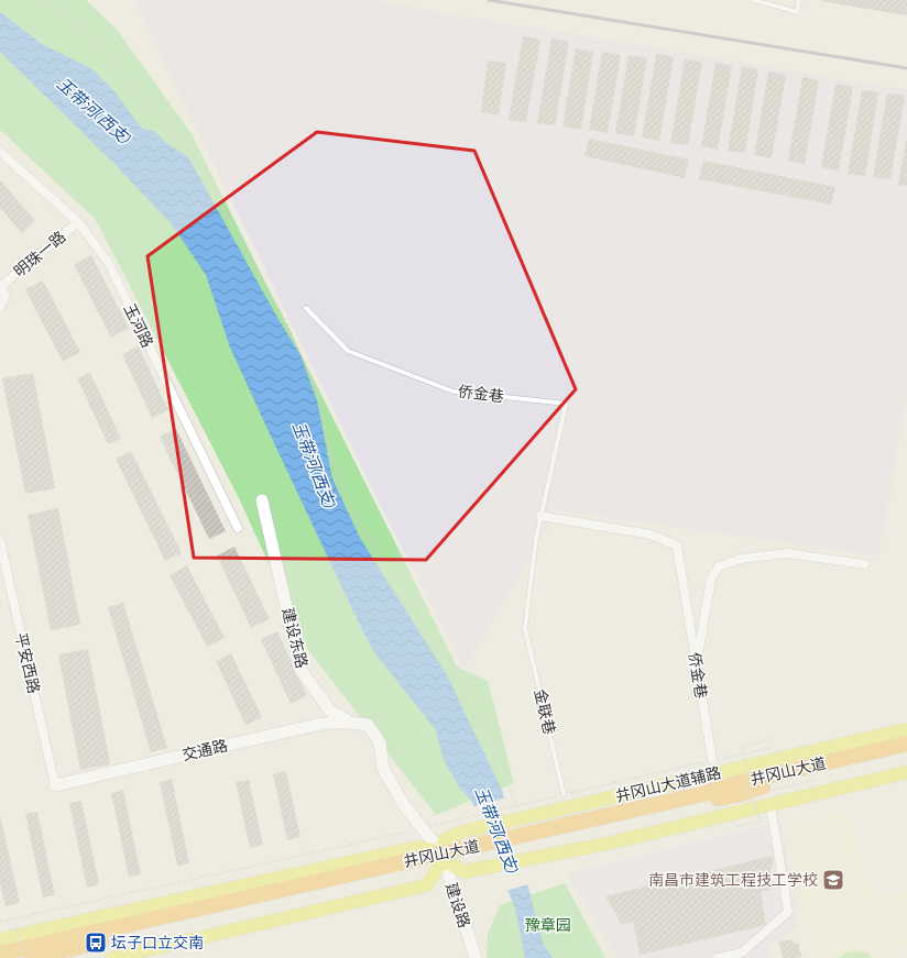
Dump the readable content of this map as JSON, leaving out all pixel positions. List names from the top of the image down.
{
  "streets": {
    "highway": ["井冈山大道"],
    "main road": ["井冈山大道辅路"],
    "street": [
      "明珠一路",
      "玉河路",
      "侨金巷",
      "建设东路",
      "平安西路",
      "交通路",
      "建设路"
    ],
    "lane": ["金联巷"]
  },
  "crossings": [
    ["明珠一路", "玉河路"],
    ["侨金巷", "金联巷"],
    ["建设东路", "交通路"],
    ["建设东路", "井冈山大道"],
    ["建设东路", "井冈山大道辅路"],
    ["建设东路", "建设路"],
    ["平安西路", "交通路"],
    ["井冈山大道", "井冈山大道辅路"],
    ["井冈山大道", "建设路"],
    ["井冈山大道辅路", "建设路"]
  ],
  "water": ["玉带河(西支)"],
  "parks": ["豫章园"],
  "places": {
    "school or university": ["南昌市建筑工程技工学校"],
    "bus stop": ["坛子口立交南"]
  }
}
